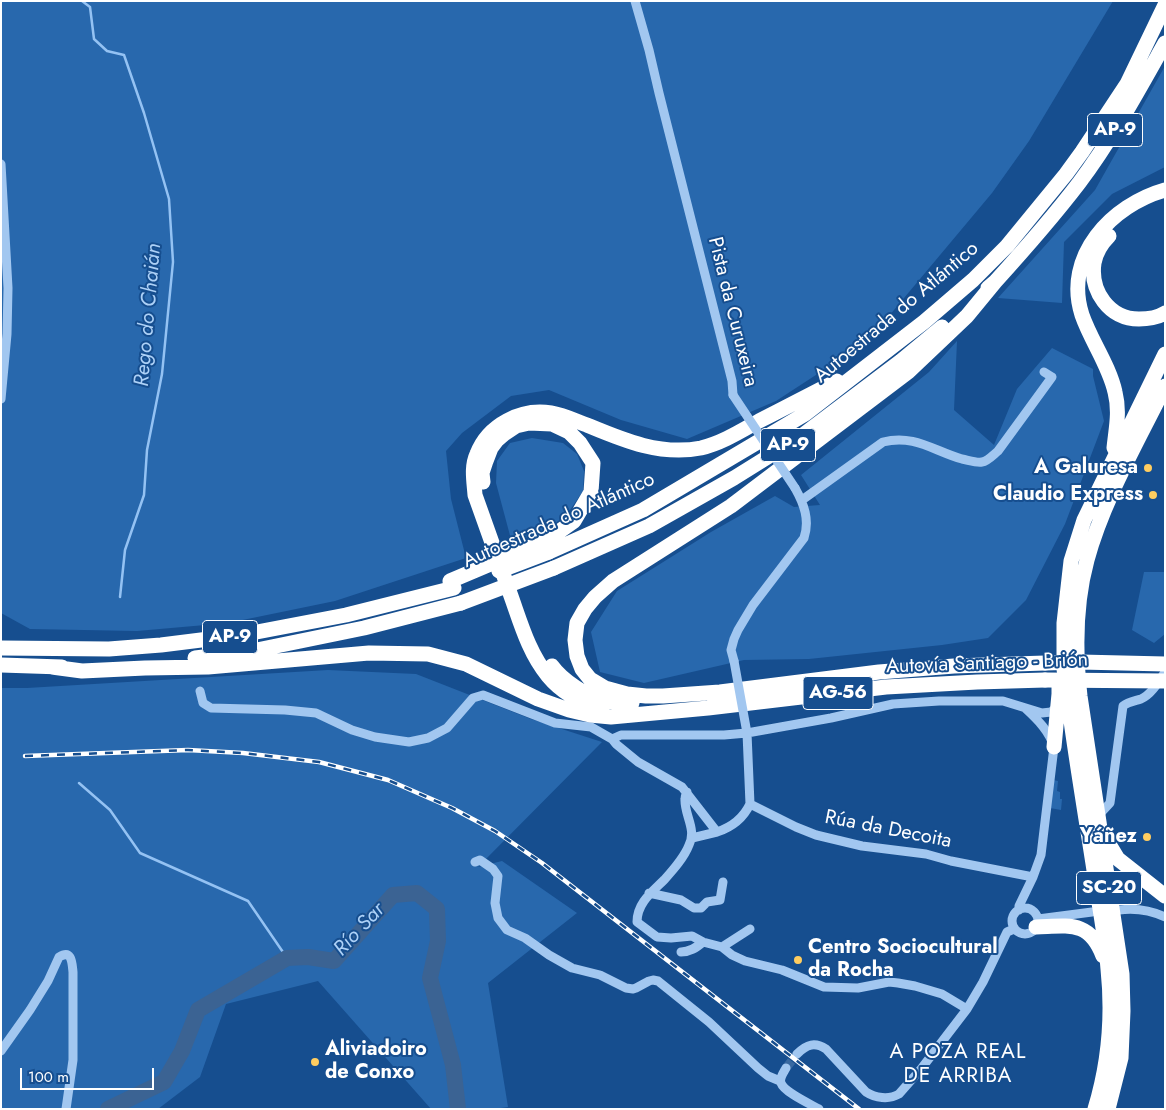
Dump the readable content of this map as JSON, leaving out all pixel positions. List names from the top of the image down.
{
  "streets": {
    "highway": [
      "AP-9",
      "Autoestrada do Atlántico",
      "Autovía Santiago - Brión",
      "AG-56",
      "SC-20"
    ],
    "street": ["Pista da Curuxeira", "Rúa da Decoita"]
  },
  "crossings": [
    ["Pista da Curuxeira", "Rúa da Decoita"],
    ["Autoestrada do Atlántico", "Autovía Santiago - Brión"]
  ],
  "districts": ["A POZA REAL DE ARRIBA"],
  "water": ["Rego do Chaián", "Río Sar"],
  "places": [
    "A Galuresa",
    "Claudio Express",
    "Yáñez",
    "Centro Sociocultural da Rocha",
    "Aliviadoiro de Conxo"
  ],
  "scale_bar": "100 m"
}
